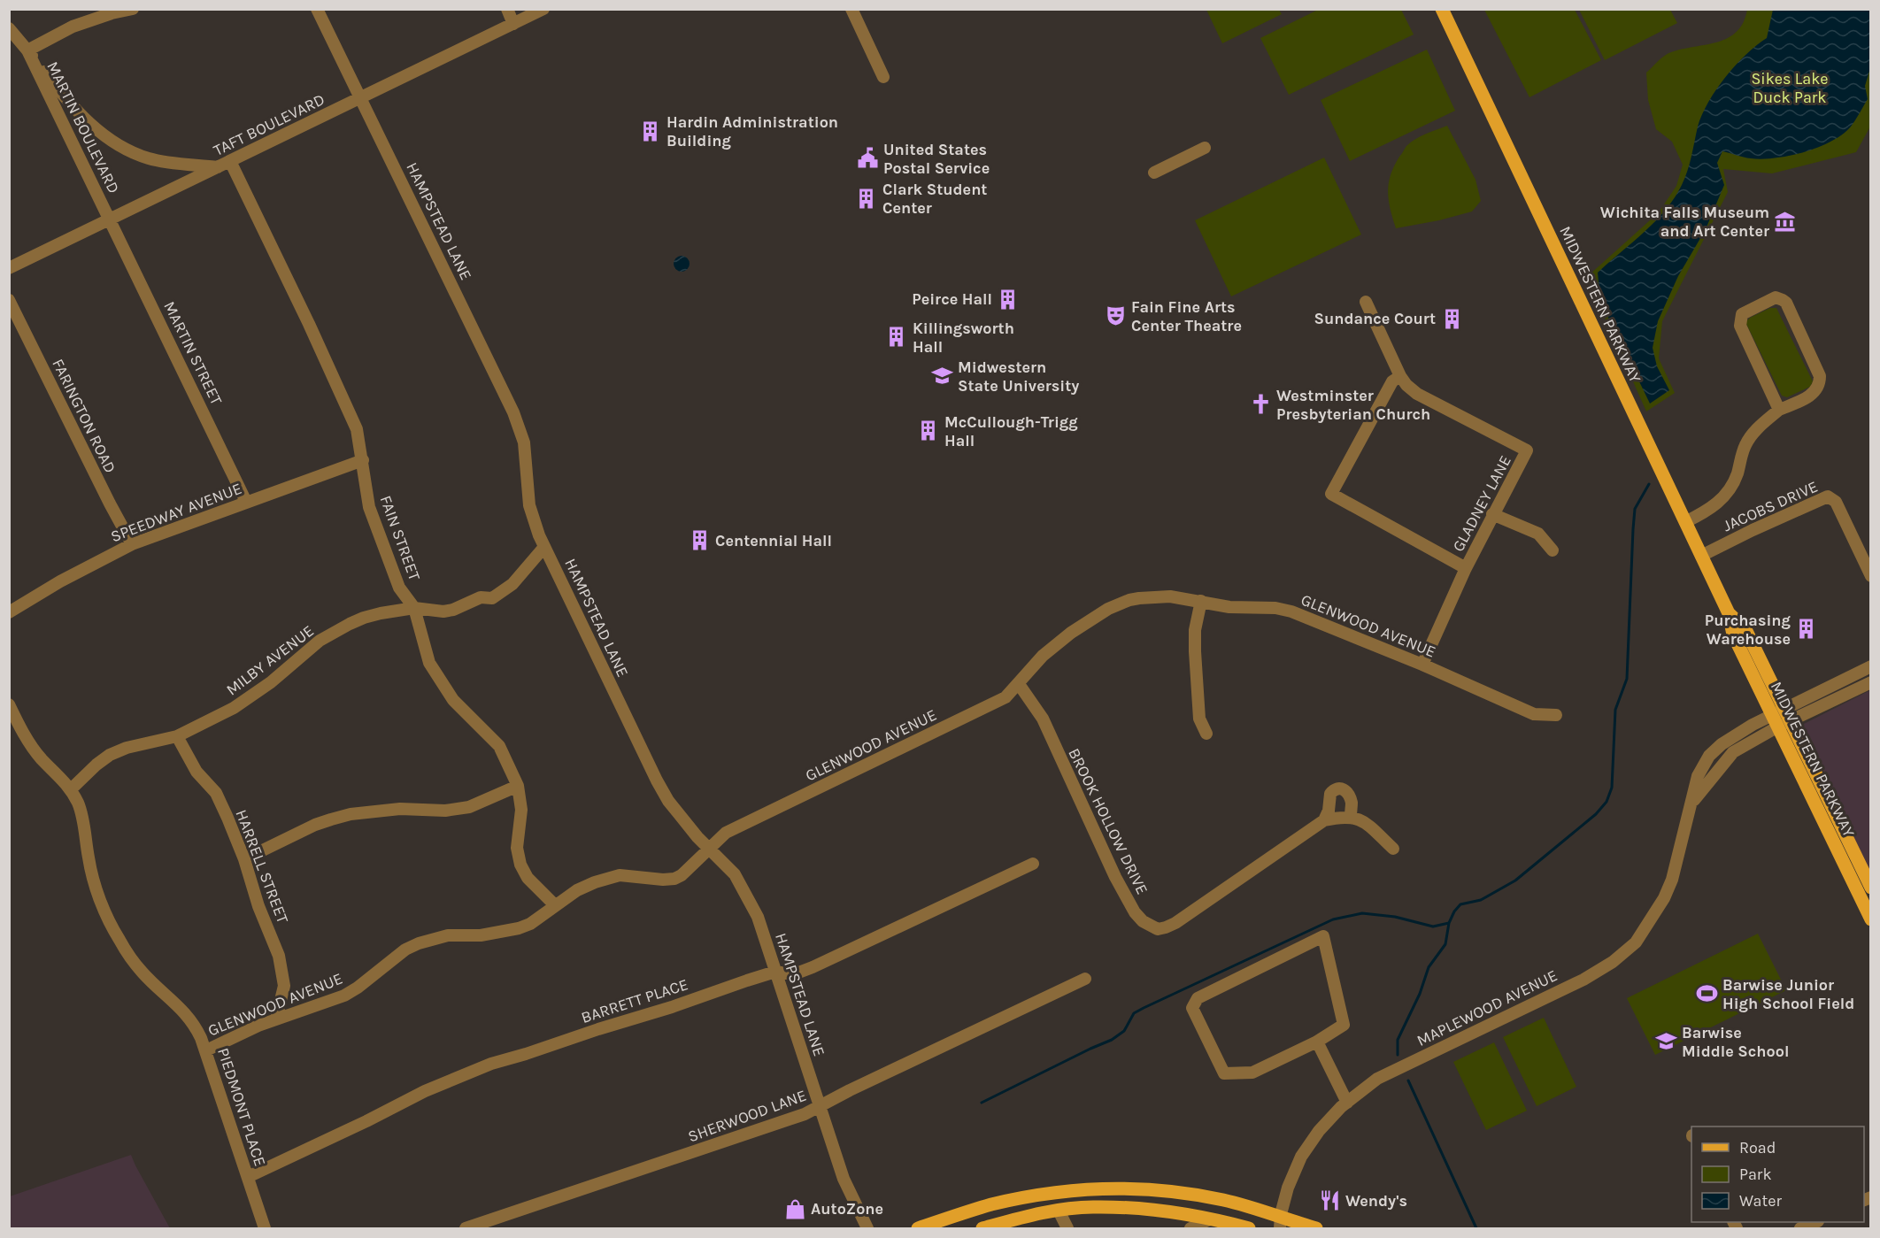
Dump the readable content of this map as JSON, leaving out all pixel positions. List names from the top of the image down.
{
  "streets": {
    "main road": ["MIDWESTERN PARKWAY"],
    "street": [
      "TAFT BOULEVARD",
      "MARTIN BOULEVARD",
      "HAMPSTEAD LANE",
      "MARTIN STREET",
      "FARINGTON ROAD",
      "GLADNEY LANE",
      "JACOBS DRIVE",
      "SPEEDWAY AVENUE",
      "FAIN STREET",
      "GLENWOOD AVENUE",
      "MILBY AVENUE",
      "BROOK HOLLOW DRIVE",
      "HARRELL STREET",
      "BARRETT PLACE",
      "MAPLEWOOD AVENUE",
      "PIEDMONT PLACE",
      "SHERWOOD LANE"
    ]
  },
  "crossings": [
    ["TAFT BOULEVARD", "MARTIN BOULEVARD"],
    ["TAFT BOULEVARD", "HAMPSTEAD LANE"],
    ["TAFT BOULEVARD", "MARTIN STREET"],
    ["TAFT BOULEVARD", "FAIN STREET"],
    ["MARTIN BOULEVARD", "MARTIN STREET"],
    ["HAMPSTEAD LANE", "GLENWOOD AVENUE"],
    ["HAMPSTEAD LANE", "MILBY AVENUE"],
    ["HAMPSTEAD LANE", "BARRETT PLACE"],
    ["HAMPSTEAD LANE", "SHERWOOD LANE"],
    ["MIDWESTERN PARKWAY", "JACOBS DRIVE"],
    ["MIDWESTERN PARKWAY", "MAPLEWOOD AVENUE"],
    ["MARTIN STREET", "SPEEDWAY AVENUE"],
    ["FARINGTON ROAD", "SPEEDWAY AVENUE"],
    ["GLADNEY LANE", "GLENWOOD AVENUE"],
    ["SPEEDWAY AVENUE", "FAIN STREET"],
    ["FAIN STREET", "GLENWOOD AVENUE"],
    ["FAIN STREET", "MILBY AVENUE"],
    ["GLENWOOD AVENUE", "BROOK HOLLOW DRIVE"],
    ["GLENWOOD AVENUE", "HARRELL STREET"],
    ["GLENWOOD AVENUE", "PIEDMONT PLACE"],
    ["MILBY AVENUE", "HARRELL STREET"],
    ["MILBY AVENUE", "PIEDMONT PLACE"],
    ["BARRETT PLACE", "PIEDMONT PLACE"]
  ],
  "parks": ["Sikes Lake Duck Park"],
  "places": {
    "building": [
      "Hardin Administration Building",
      "Clark Student Center",
      "Peirce Hall",
      "Sundance Court",
      "Killingsworth Hall",
      "McCullough-Trigg Hall",
      "Centennial Hall",
      "Purchasing Warehouse"
    ],
    "public building": ["United States Postal Service"],
    "museum": ["Wichita Falls Museum and Art Center"],
    "theatre": ["Fain Fine Arts Center Theatre"],
    "school or university": ["Midwestern State University", "Barwise Middle School"],
    "church": ["Westminster Presbyterian Church"],
    "sports": ["Barwise Junior High School Field"],
    "restaurant": ["Wendy's"],
    "shop": ["AutoZone"]
  },
  "legend": ["Road", "Park", "Water"]
}
